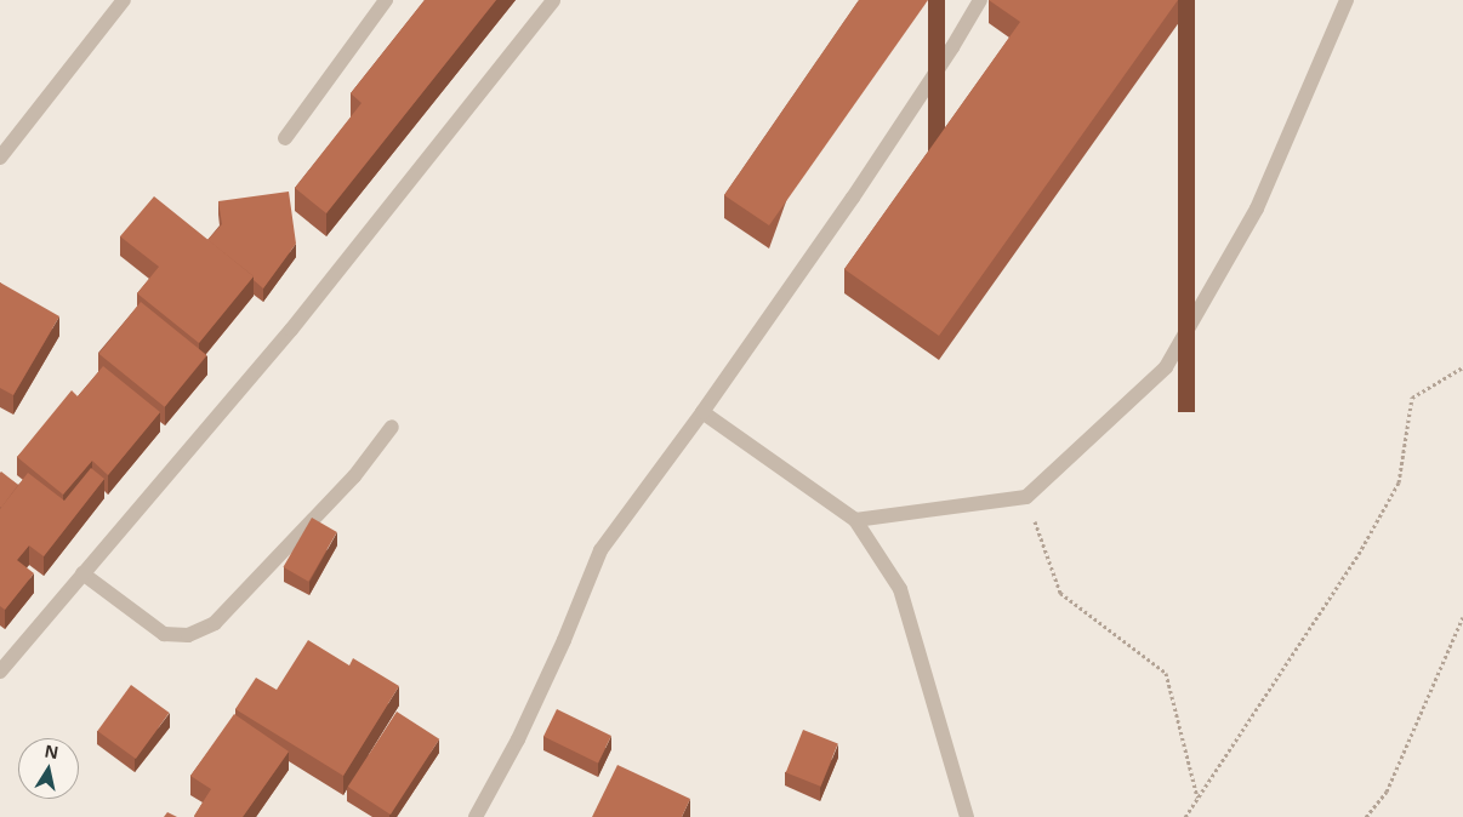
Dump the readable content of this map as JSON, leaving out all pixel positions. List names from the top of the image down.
{
  "north": "top"
}
